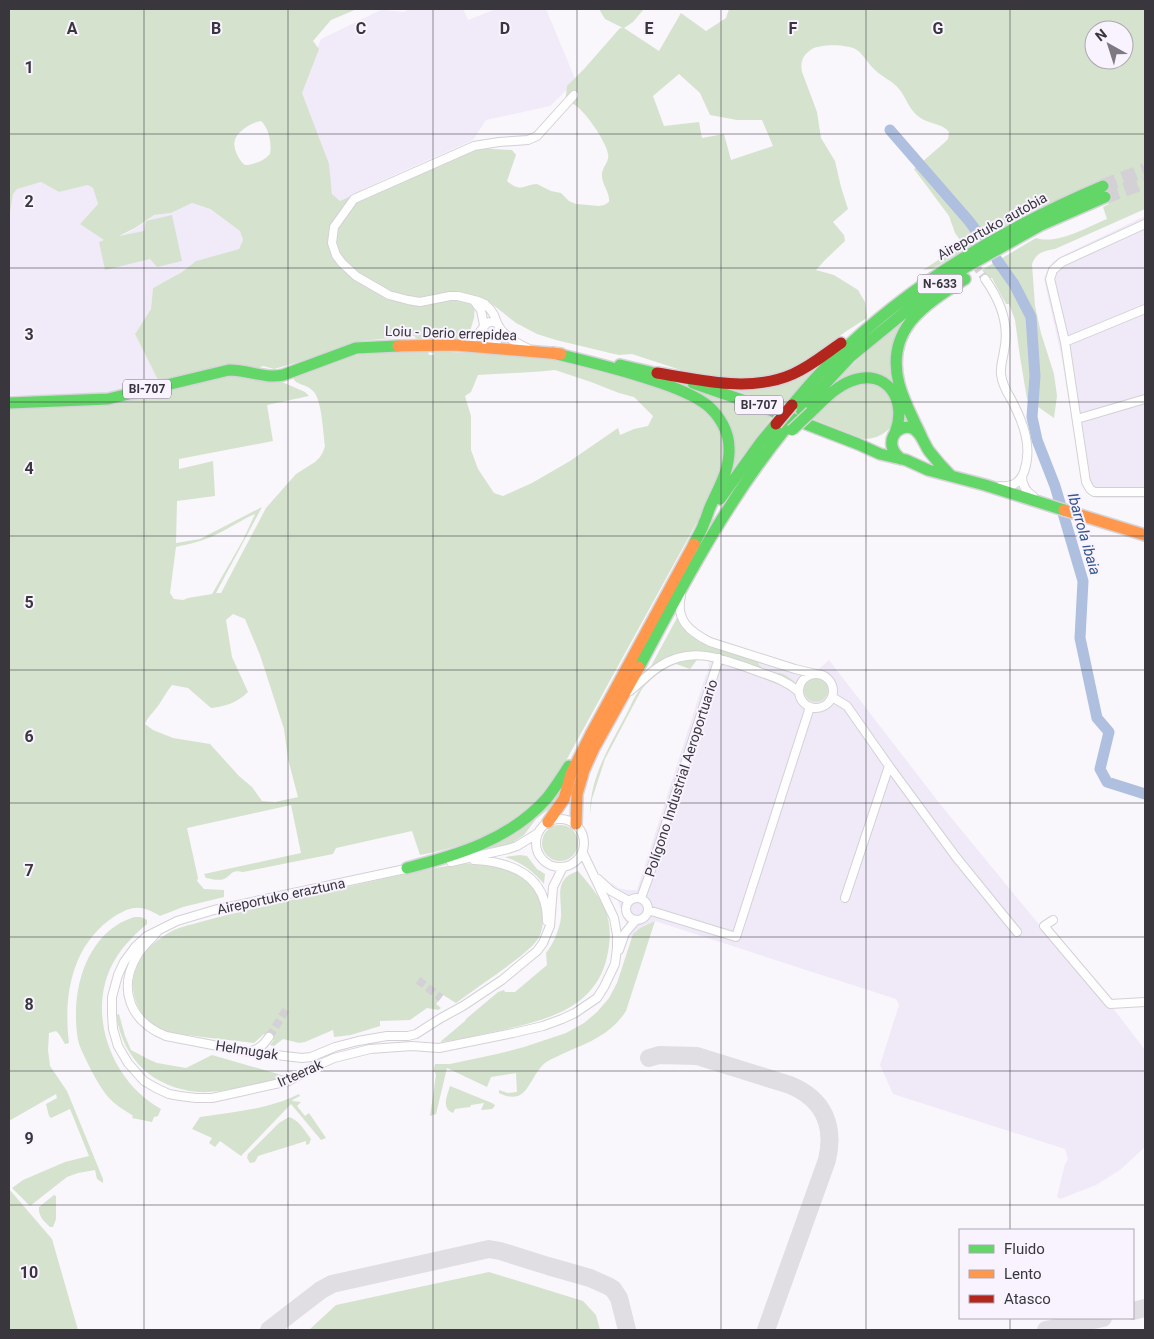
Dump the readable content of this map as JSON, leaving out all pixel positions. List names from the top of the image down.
{
  "streets": {
    "main road": [
      "Aireportuko autobia",
      "N-633",
      "Loiu - Derio errepidea",
      "BI-707"
    ],
    "street": [
      "Polígono Industrial Aeroportuario",
      "Aireportuko eraztuna",
      "Helmugak",
      "Irteerak"
    ]
  },
  "crossings": [
    ["Loiu - Derio errepidea", "BI-707"],
    ["Aireportuko eraztuna", "Helmugak"],
    ["Aireportuko eraztuna", "Irteerak"],
    ["Helmugak", "Irteerak"]
  ],
  "water": ["Ibarrola ibaia"],
  "legend": ["Fluido", "Lento", "Atasco"],
  "north": "top left",
  "grid": {
    "columns": [
      "A",
      "B",
      "C",
      "D",
      "E",
      "F",
      "G"
    ],
    "rows": [
      "1",
      "2",
      "3",
      "4",
      "5",
      "6",
      "7",
      "8",
      "9",
      "10"
    ]
  }
}
